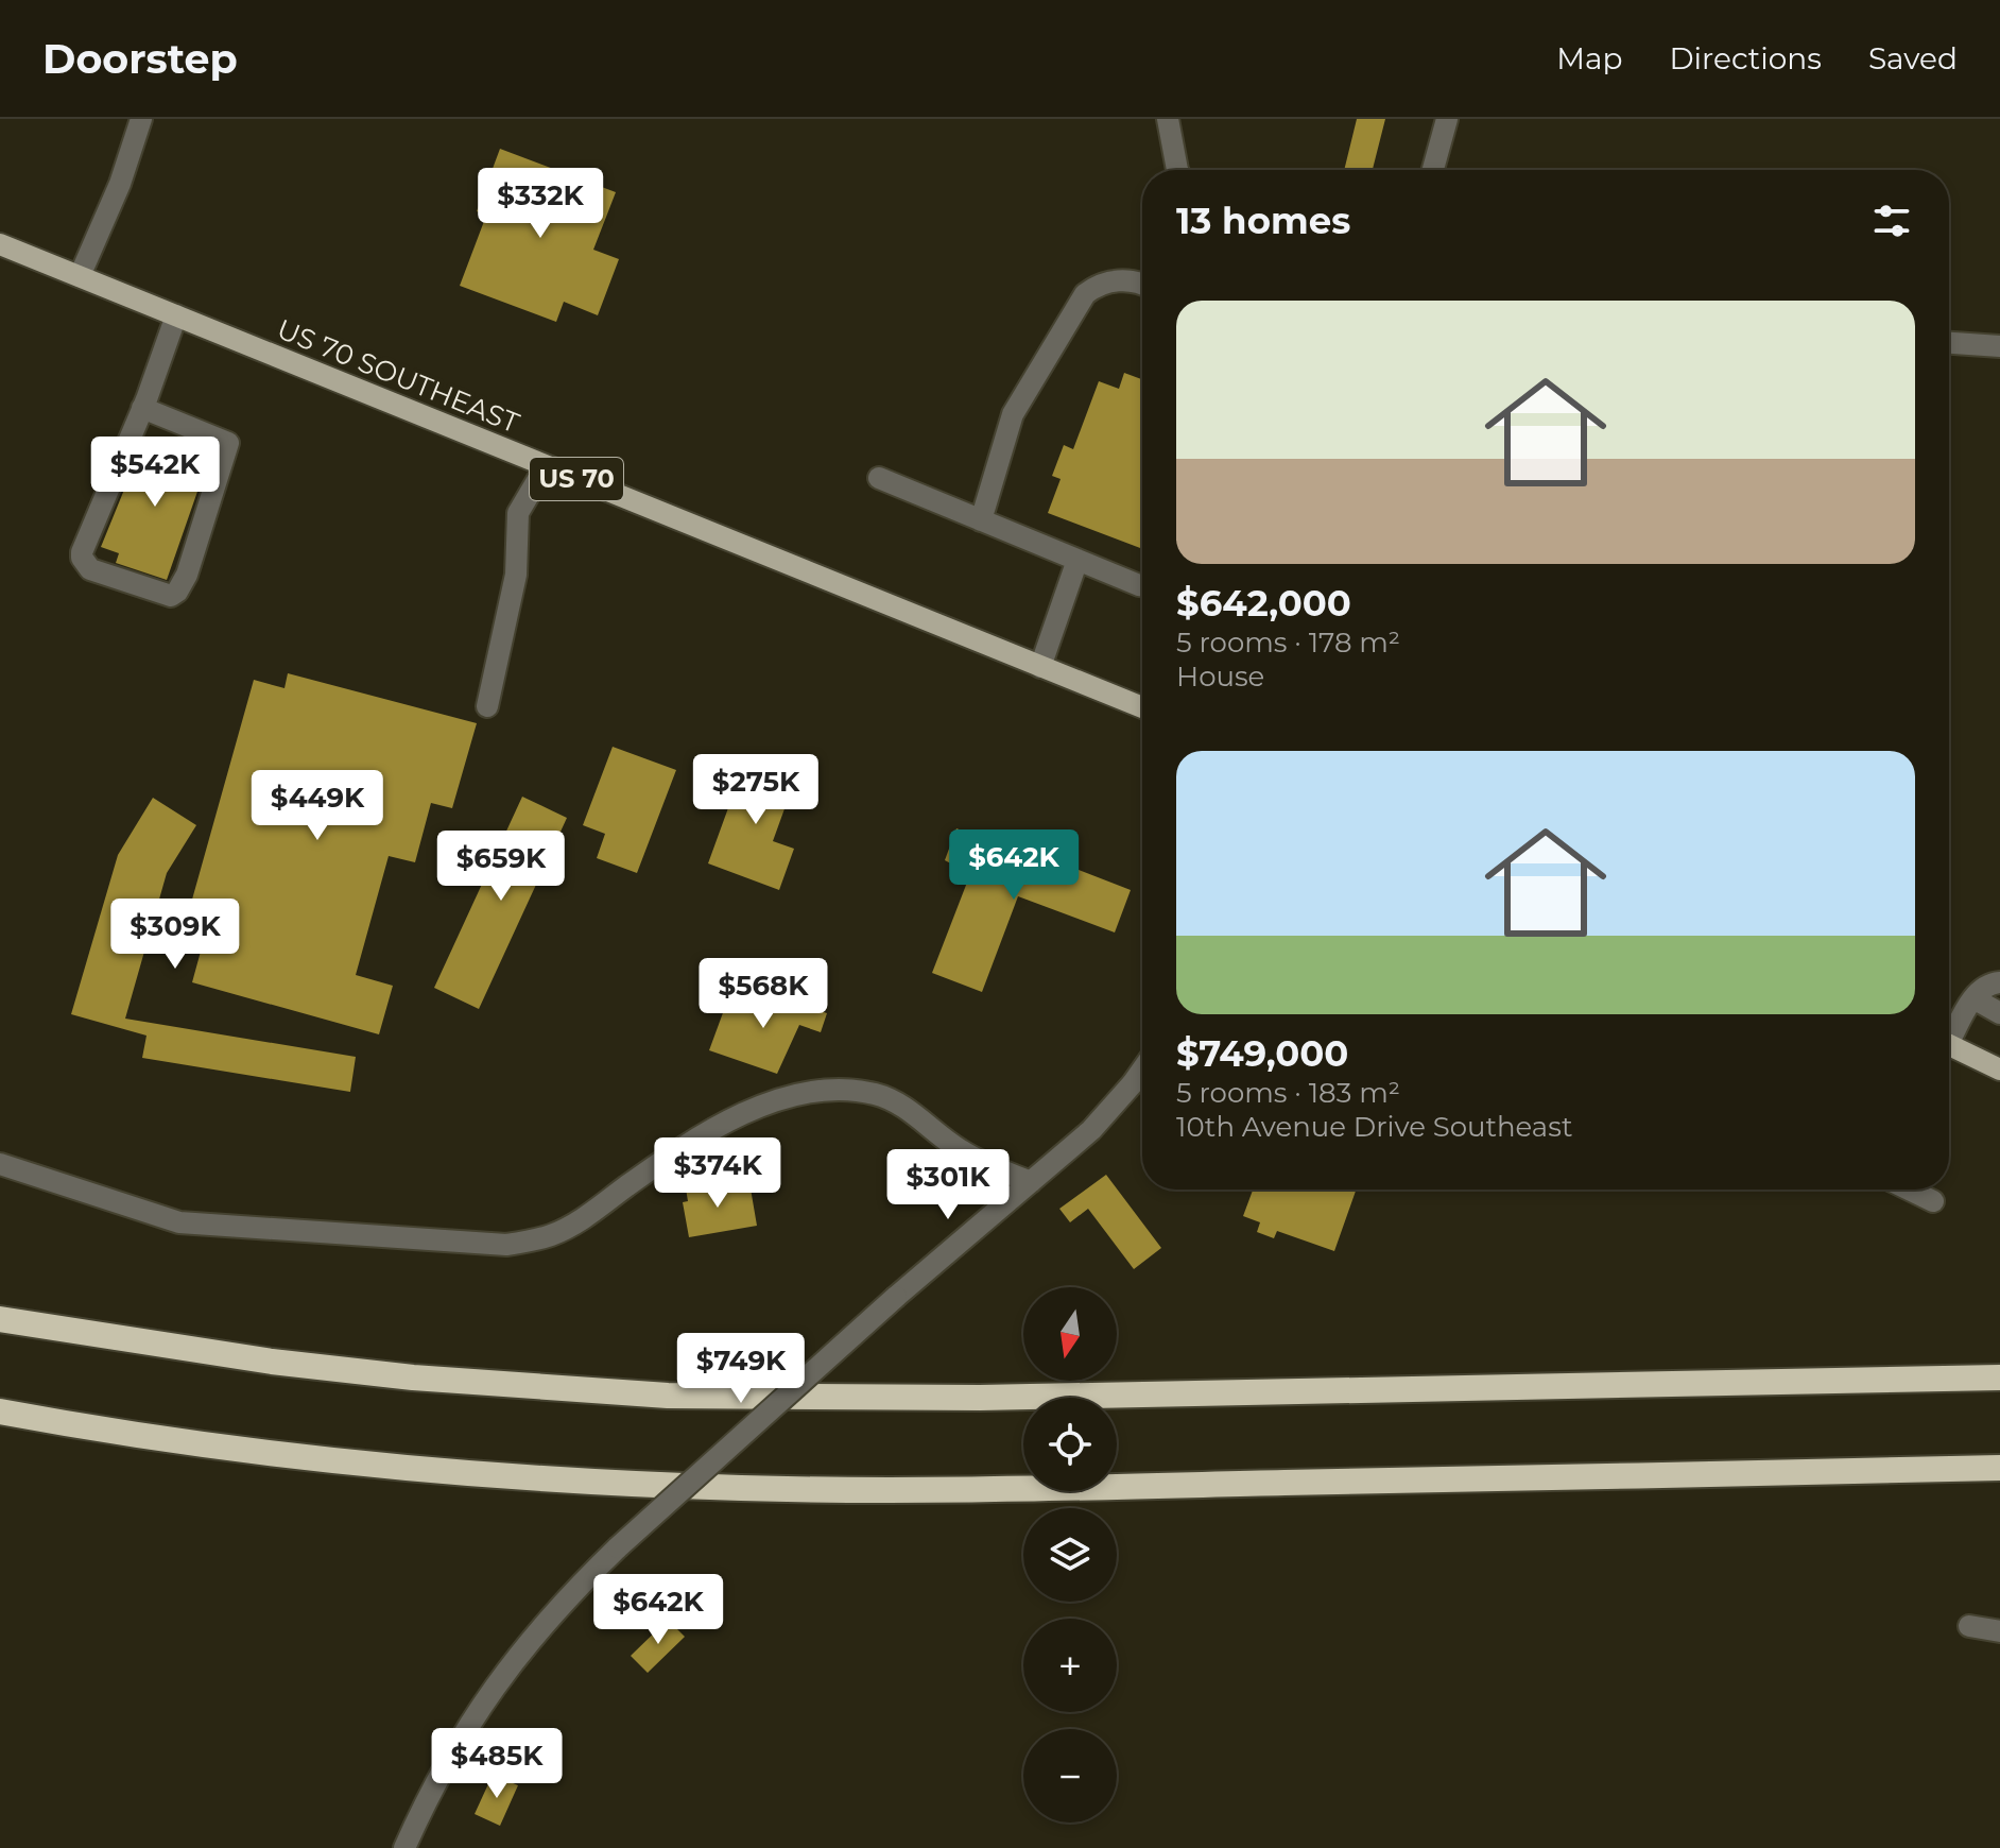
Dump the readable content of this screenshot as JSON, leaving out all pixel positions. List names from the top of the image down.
{
  "streets": {
    "main road": ["US 70 SOUTHEAST", "US 70"]
  },
  "north": "bottom",
  "page": {
    "header": "Doorstep",
    "nav": ["Map", "Directions", "Saved"],
    "price": [
      "$332K",
      "$542K",
      "$275K",
      "$449K",
      "$642K",
      "$659K",
      "$309K",
      "$568K",
      "$374K",
      "$301K",
      "$749K",
      "$642K",
      "$485K"
    ],
    "heading": "13 homes",
    "list": [
      {
        "name": "$642,000",
        "note": "5 rooms · 178 m² · House"
      },
      {
        "name": "$749,000",
        "note": "5 rooms · 183 m² · 10th Avenue Drive Southeast"
      }
    ],
    "map_buttons": ["+", "−"]
  }
}
